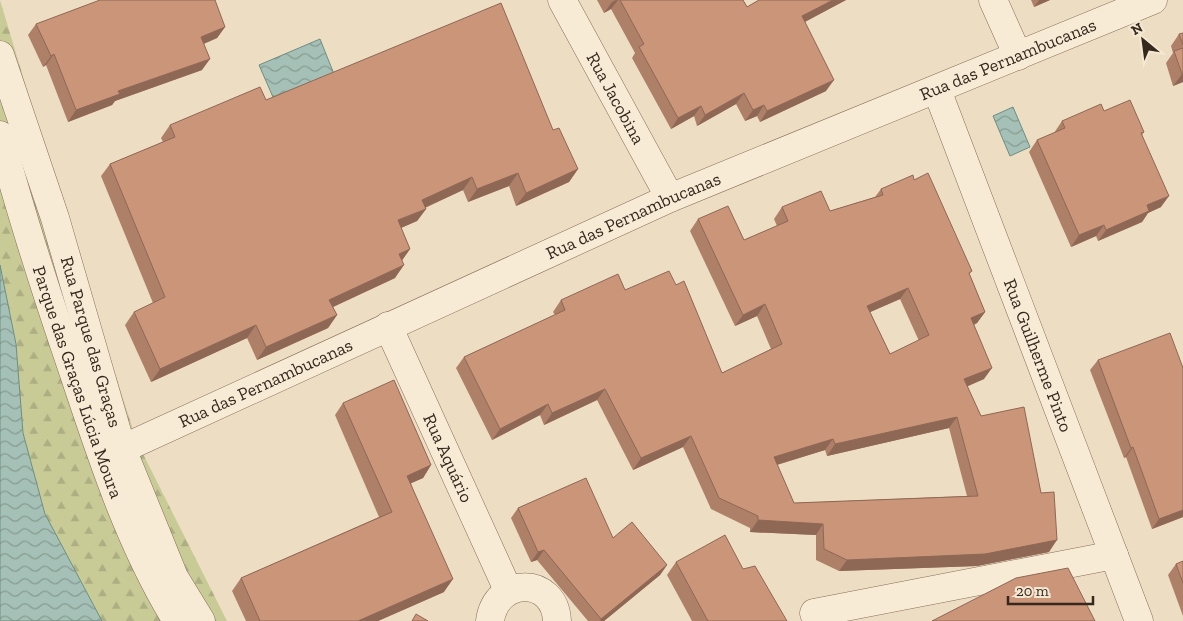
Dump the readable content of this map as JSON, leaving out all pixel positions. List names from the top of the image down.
{
  "streets": {
    "street": [
      "Rua das Pernambucanas",
      "Rua Jacobina",
      "Rua Parque das Graças",
      "Rua Guilherme Pinto",
      "Parque das Graças Lúcia Moura",
      "Rua Aquário"
    ]
  },
  "crossings": [
    ["Rua das Pernambucanas", "Rua Jacobina"],
    ["Rua das Pernambucanas", "Rua Parque das Graças"],
    ["Rua das Pernambucanas", "Rua Guilherme Pinto"],
    ["Rua das Pernambucanas", "Rua Aquário"]
  ],
  "scale_bar": "20 m",
  "north": "top left"
}
